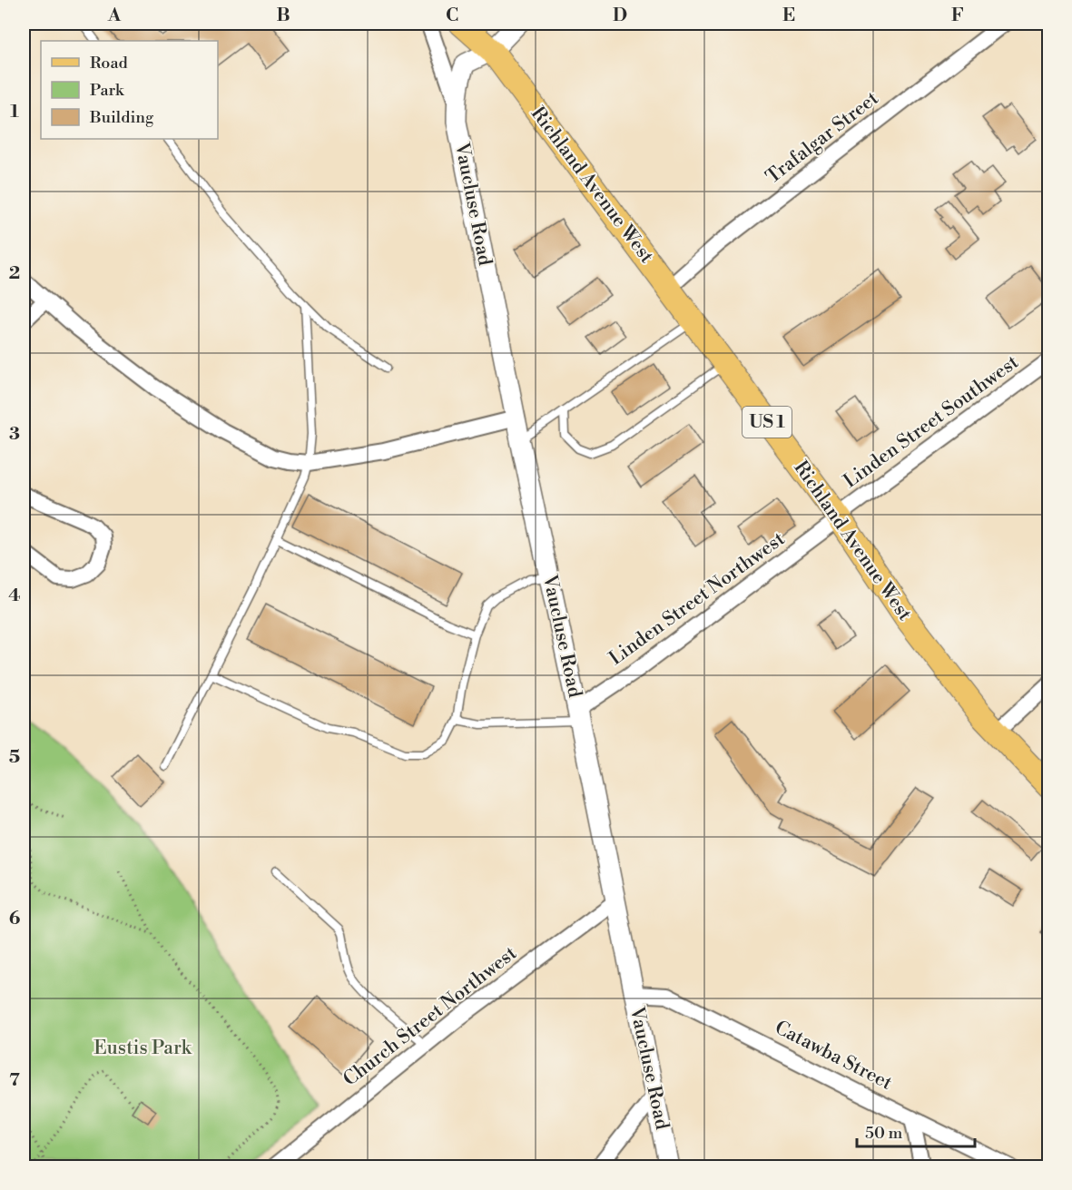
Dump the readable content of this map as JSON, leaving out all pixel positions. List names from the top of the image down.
{
  "streets": {
    "main road": ["Richland Avenue West", "US 1"],
    "street": [
      "Trafalgar Street",
      "Vaucluse Road",
      "Linden Street Southwest",
      "Linden Street Northwest",
      "Church Street Northwest",
      "Catawba Street"
    ]
  },
  "crossings": [
    ["Trafalgar Street", "Richland Avenue West"],
    ["Richland Avenue West", "Vaucluse Road"],
    ["Richland Avenue West", "Linden Street Southwest"],
    ["Richland Avenue West", "Linden Street Northwest"],
    ["Vaucluse Road", "Linden Street Northwest"],
    ["Vaucluse Road", "Church Street Northwest"],
    ["Vaucluse Road", "Catawba Street"],
    ["Linden Street Southwest", "Linden Street Northwest"]
  ],
  "parks": ["Eustis Park"],
  "legend": ["Road", "Park", "Building"],
  "scale_bar": "50 m",
  "grid": {
    "columns": [
      "A",
      "B",
      "C",
      "D",
      "E",
      "F"
    ],
    "rows": [
      "1",
      "2",
      "3",
      "4",
      "5",
      "6",
      "7"
    ]
  }
}
